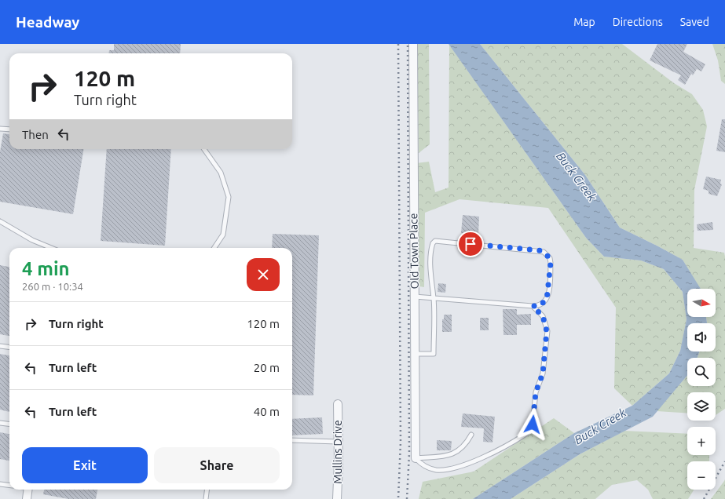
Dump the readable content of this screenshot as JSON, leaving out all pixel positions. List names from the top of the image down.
{
  "streets": {
    "street": ["Old Town Place", "Mullins Drive"]
  },
  "water": ["Buck Creek"],
  "north": "right",
  "page": {
    "header": "Headway",
    "nav": ["Map", "Directions", "Saved"],
    "turn": ["120 m", "Turn right"],
    "then": "Then",
    "heading": ["4 min", "260 m · 10:34"],
    "map_buttons": ["+", "−"],
    "list": [
      {
        "name": "Turn right",
        "value": "120 m"
      },
      {
        "name": "Turn left",
        "value": "20 m"
      },
      {
        "name": "Turn left",
        "value": "40 m"
      }
    ],
    "buttons": ["Exit", "Share"]
  }
}
